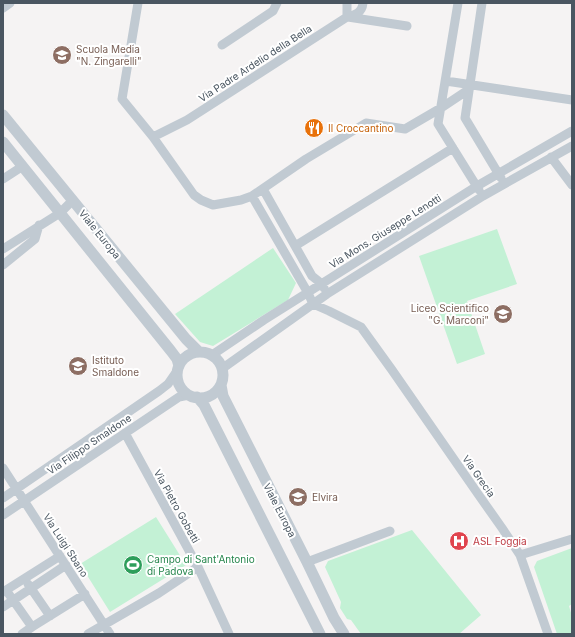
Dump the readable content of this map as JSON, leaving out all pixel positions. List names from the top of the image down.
{
  "streets": {
    "street": [
      "Via Padre Ardelio della Bella",
      "Via Mons. Giuseppe Lenotti",
      "Viale Europa",
      "Via Filippo Smaldone",
      "Via Grecia",
      "Via Pietro Gobetti",
      "Via Luigi Sbano"
    ]
  },
  "crossings": [
    ["Via Mons. Giuseppe Lenotti", "Viale Europa"],
    ["Via Mons. Giuseppe Lenotti", "Via Filippo Smaldone"],
    ["Viale Europa", "Via Filippo Smaldone"],
    ["Via Filippo Smaldone", "Via Pietro Gobetti"],
    ["Via Filippo Smaldone", "Via Luigi Sbano"]
  ],
  "places": {
    "school or university": [
      "Scuola Media \"N. Zingarelli\"",
      "Liceo Scientifico \"G. Marconi\"",
      "Istituto Smaldone",
      "Elvira"
    ],
    "restaurant": ["Il Croccantino"],
    "hospital": ["ASL Foggia"],
    "sports": ["Campo di Sant'Antonio di Padova"]
  }
}
